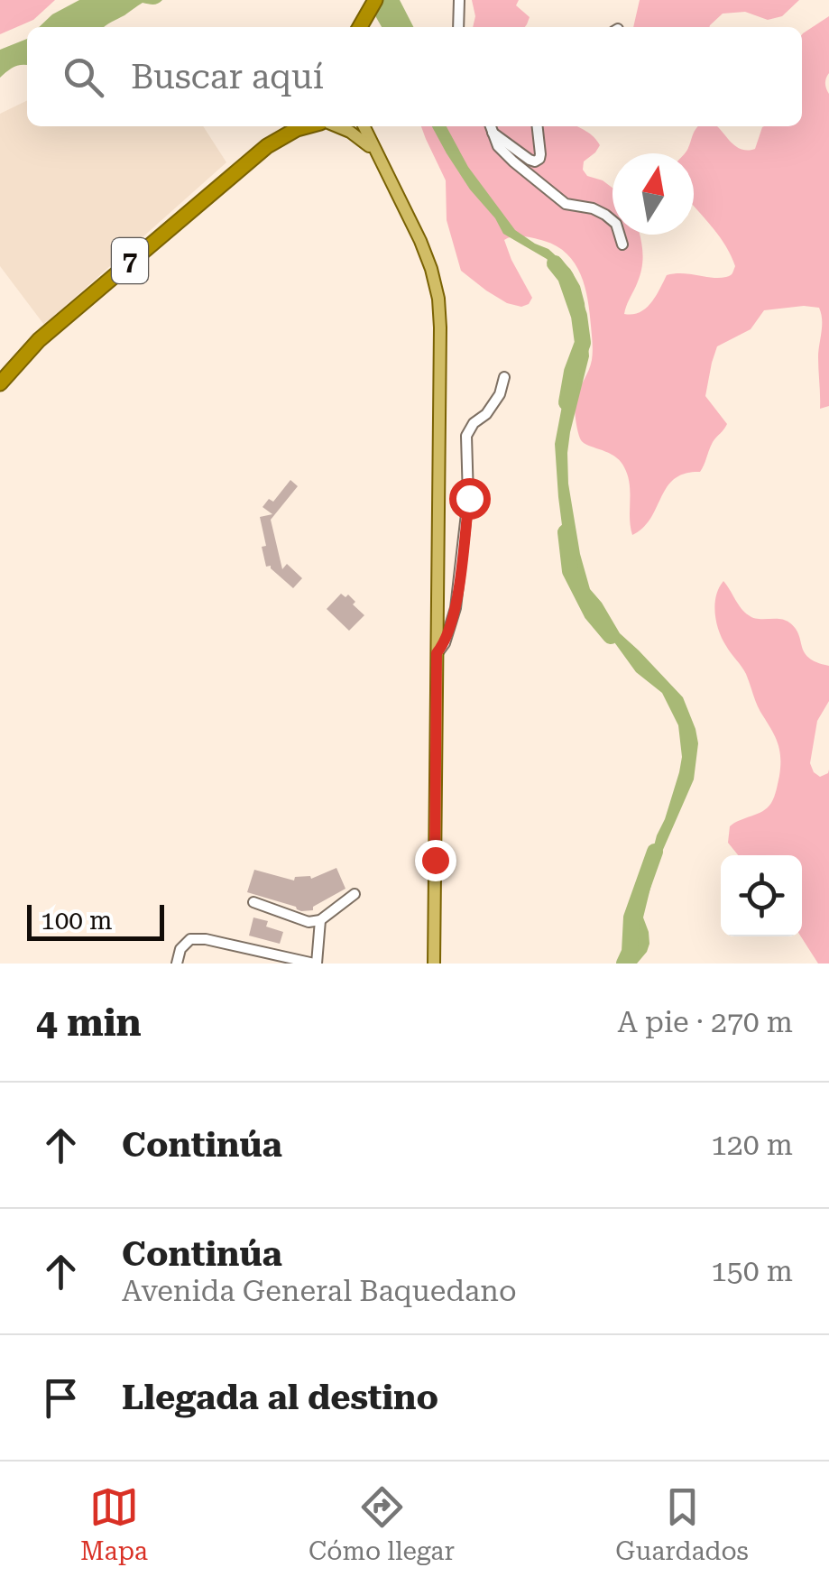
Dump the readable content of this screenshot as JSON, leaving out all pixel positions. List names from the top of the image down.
{
  "streets": {
    "highway": ["7"]
  },
  "scale_bar": "100 m",
  "north": "top",
  "page": {
    "search": "Buscar aquí",
    "scale": "100 m",
    "heading": ["4 min", "A pie · 270 m"],
    "list": [
      ["Continúa", "120 m"],
      ["Continúa", "Avenida General Baquedano", "150 m"],
      "Llegada al destino"
    ],
    "nav": ["Mapa", "Cómo llegar", "Guardados"]
  }
}
